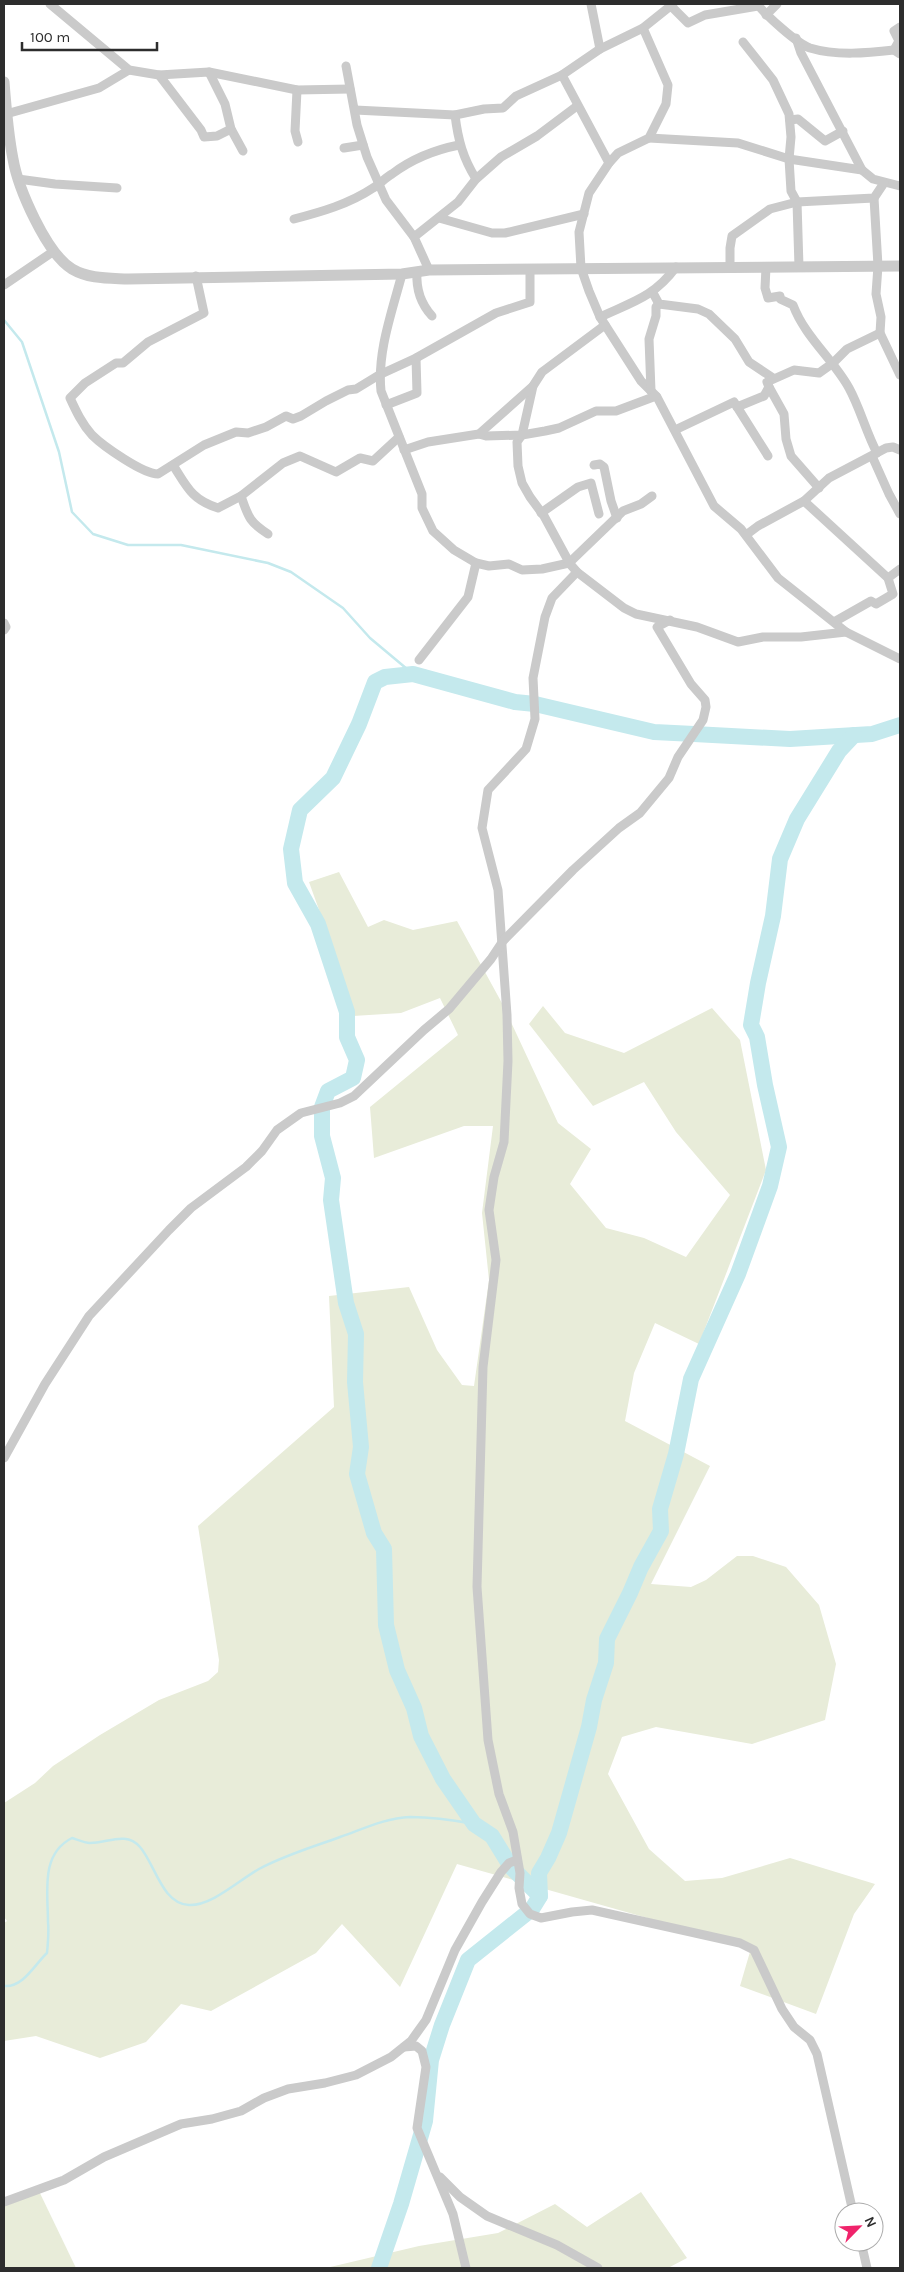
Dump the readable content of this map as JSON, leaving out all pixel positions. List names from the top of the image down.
{
  "scale_bar": "100 m",
  "north": "top right"
}
